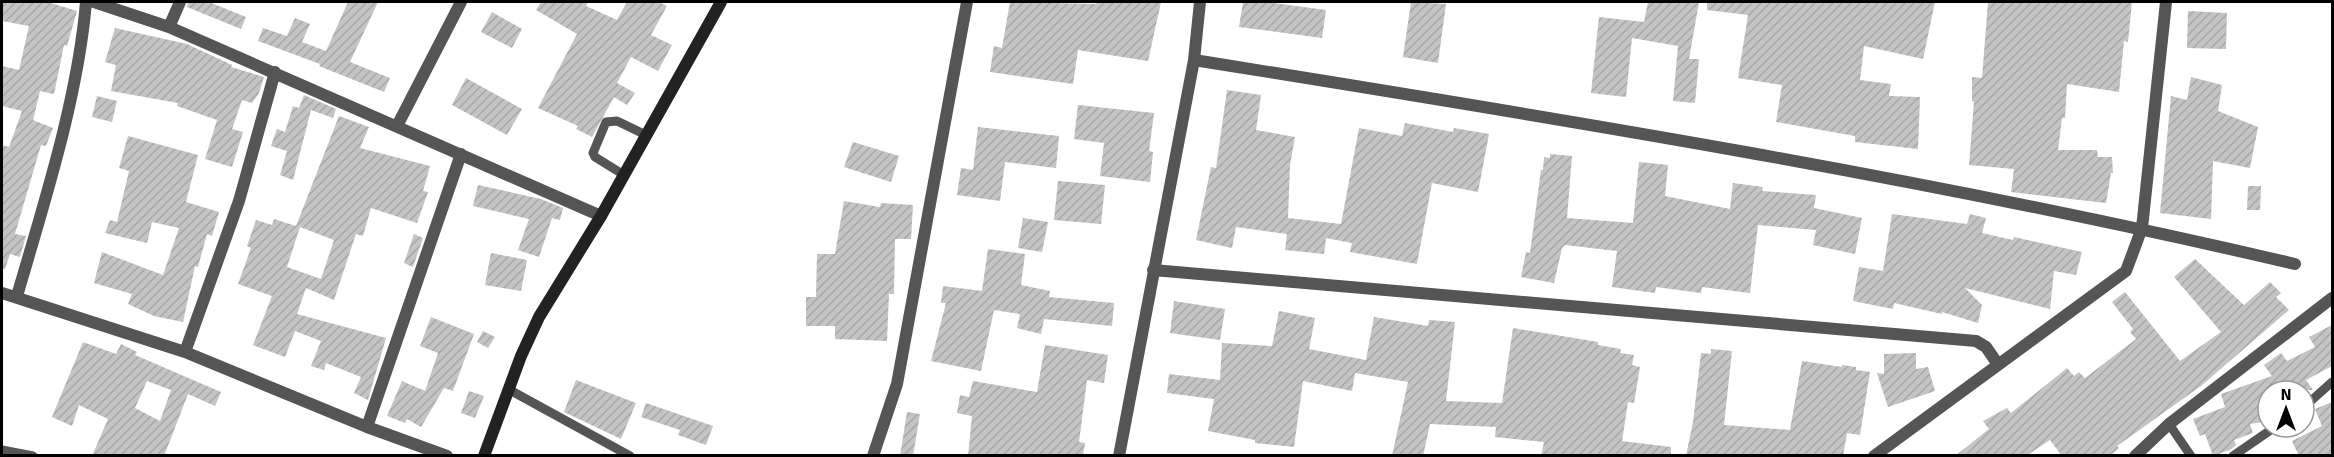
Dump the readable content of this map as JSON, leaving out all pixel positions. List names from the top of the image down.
{
  "north": "top"
}
